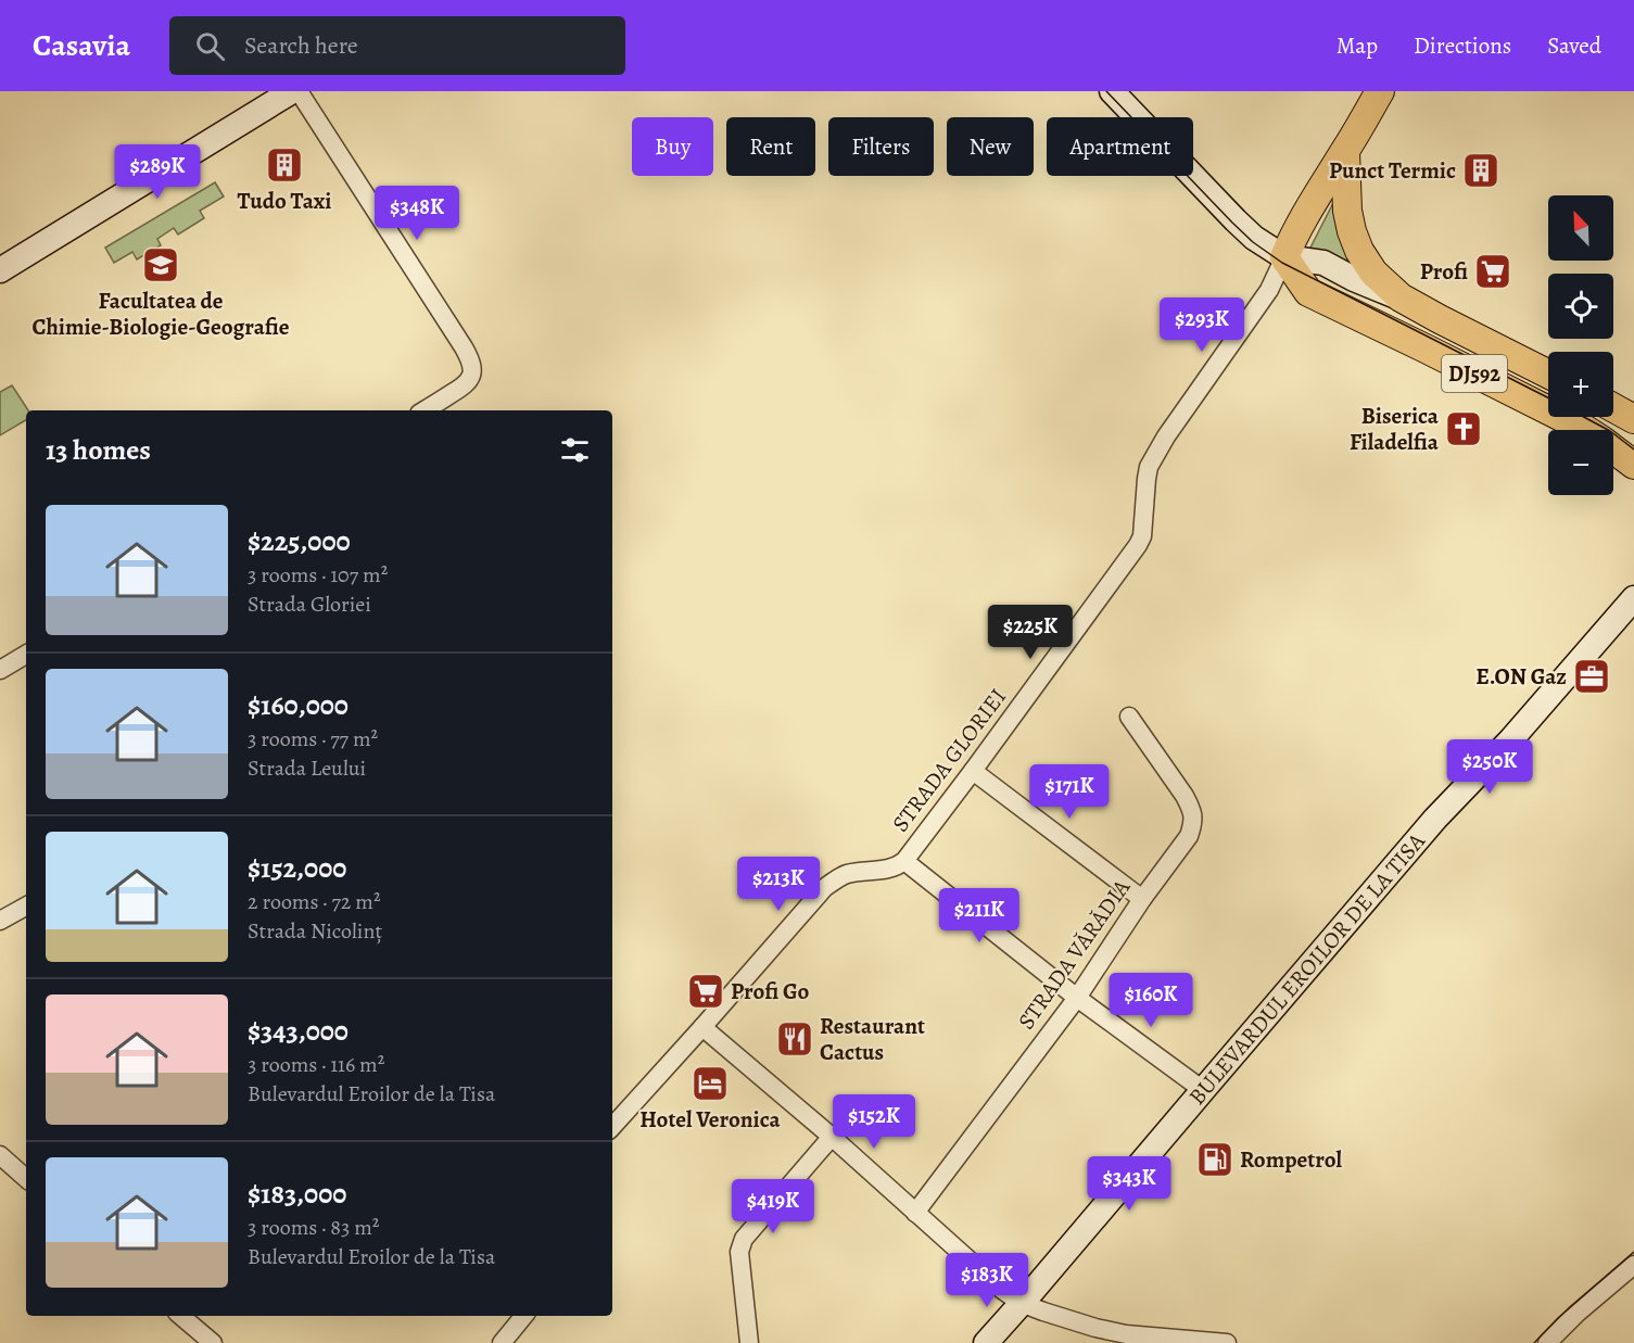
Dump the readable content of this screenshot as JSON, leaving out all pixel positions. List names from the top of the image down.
{
  "streets": {
    "main road": ["DJ592"],
    "street": ["STRADA GLORIEI", "STRADA VĂRĂDIA", "BULEVARDUL EROILOR DE LA TISA"]
  },
  "crossings": [
    ["DJ592", "STRADA GLORIEI"]
  ],
  "places": {
    "building": ["Tudo Taxi", "Punct Termic"],
    "school or university": ["Facultatea de Chimie-Biologie-Geografie"],
    "supermarket": ["Profi", "Profi Go"],
    "church": ["Biserica Filadelfia"],
    "office": ["E.ON Gaz"],
    "restaurant": ["Restaurant Cactus"],
    "hotel": ["Hotel Veronica"],
    "fuel station": ["Rompetrol"]
  },
  "north": "top left",
  "page": {
    "header": "Casavia",
    "search": "Search here",
    "nav": ["Map", "Directions", "Saved"],
    "chip": [
      "Buy",
      "Rent",
      "Filters",
      "New",
      "Apartment"
    ],
    "price": [
      "$289K",
      "$348K",
      "$293K",
      "$225K",
      "$250K",
      "$171K",
      "$213K",
      "$211K",
      "$160K",
      "$152K",
      "$343K",
      "$419K",
      "$183K"
    ],
    "map_buttons": ["+", "−"],
    "heading": "13 homes",
    "list": [
      {
        "name": "$225,000",
        "note": "3 rooms · 107 m² · Strada Gloriei"
      },
      {
        "name": "$160,000",
        "note": "3 rooms · 77 m² · Strada Leului"
      },
      {
        "name": "$152,000",
        "note": "2 rooms · 72 m² · Strada Nicolinț"
      },
      {
        "name": "$343,000",
        "note": "3 rooms · 116 m² · Bulevardul Eroilor de la Tisa"
      },
      {
        "name": "$183,000",
        "note": "3 rooms · 83 m² · Bulevardul Eroilor de la Tisa"
      }
    ]
  }
}
